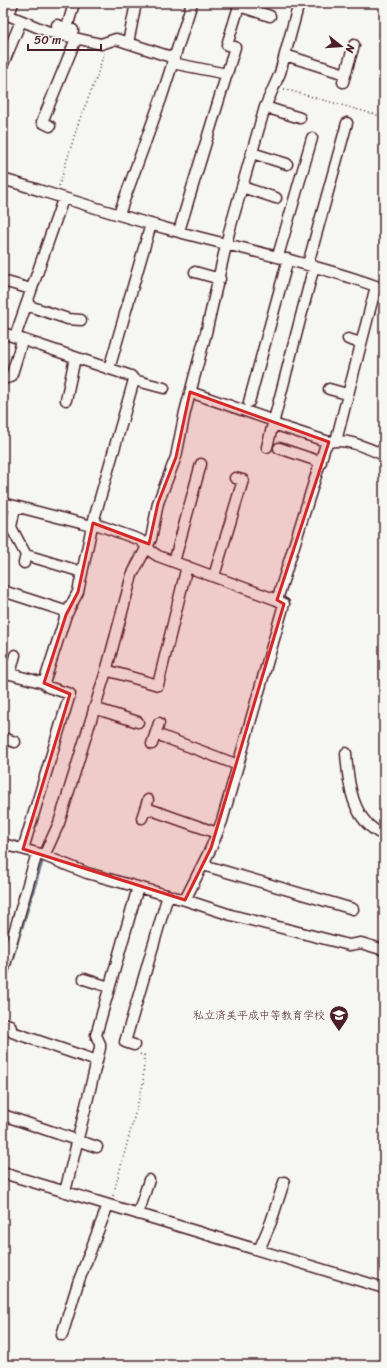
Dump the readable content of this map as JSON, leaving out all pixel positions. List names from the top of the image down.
{
  "places": {
    "school or university": ["私立済美平成中等教育学校"]
  },
  "scale_bar": "50 m",
  "north": "right"
}
